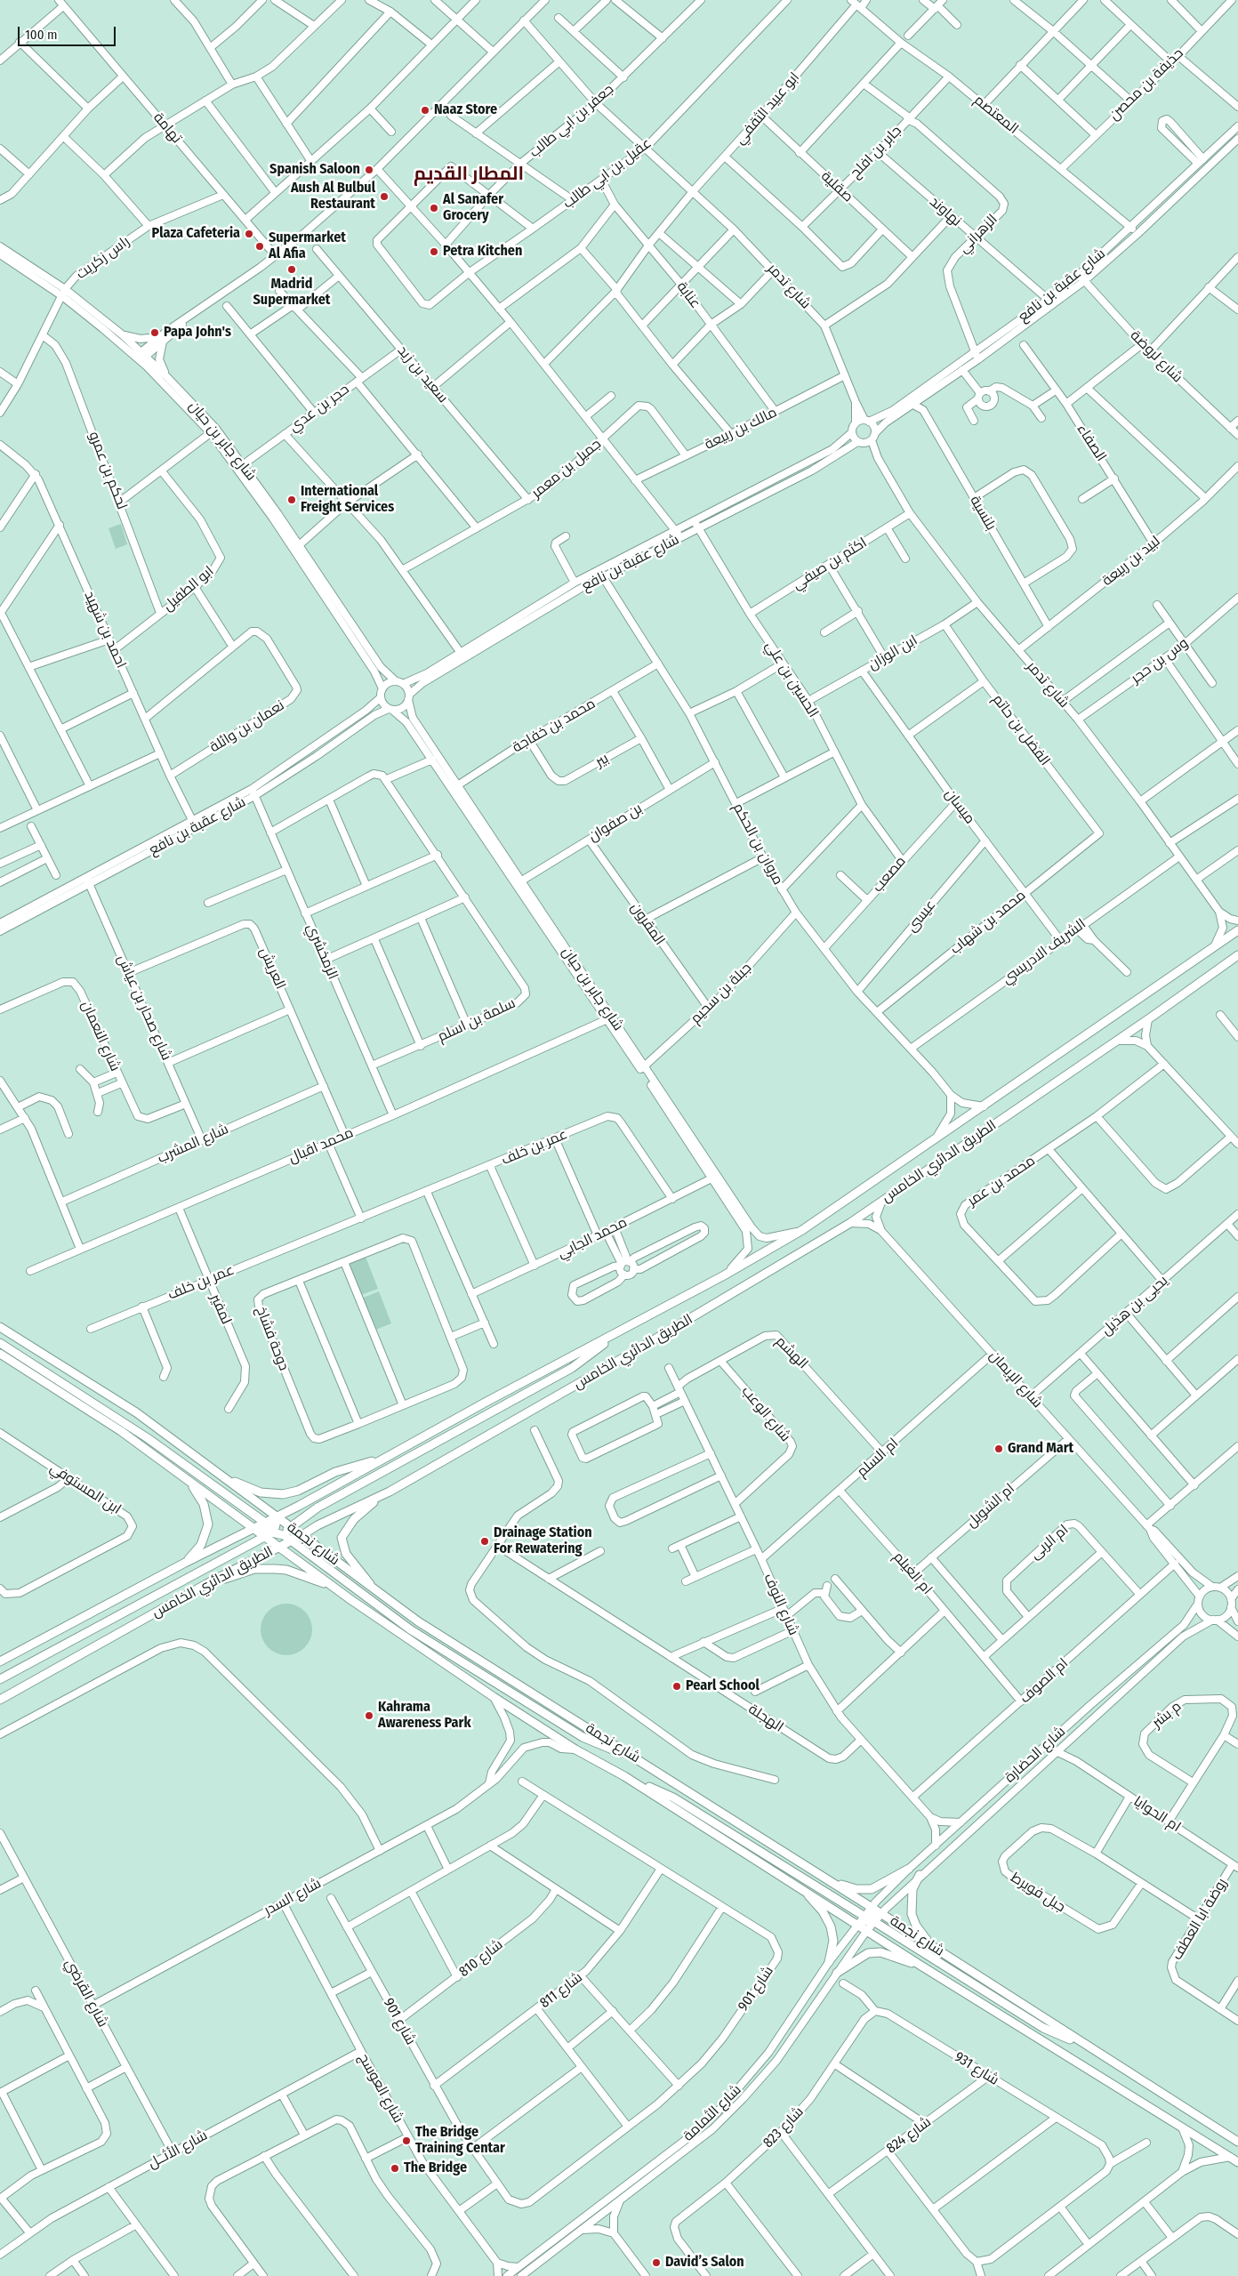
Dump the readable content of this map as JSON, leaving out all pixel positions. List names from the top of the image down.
{
  "streets": {
    "main road": ["الطريق الدائري الخامس", "شارع نجمة"],
    "street": [
      "حذيفة بن محصن",
      "ابو عبيد الثقفي",
      "المعتصم",
      "جعفر بن ابي طالب",
      "تهامة",
      "جابر بن افلح",
      "عقيل بن ابي طالب",
      "صقلية",
      "نهاوند",
      "الزهراني",
      "راس زكريت",
      "شارع عقبة بن نافع",
      "شارع تدمر",
      "عنابة",
      "شارع لروضة",
      "سعيد بن زيد",
      "حجر بن عدي",
      "مالك بن ربيعة",
      "شارع جابر بن حيان",
      "الصفاء",
      "جميل بن معمر",
      "لحكم بن عمرو",
      "بلنسية",
      "لبيد بن ربيعة",
      "اكثم بن صيفي",
      "ابو الطفيل",
      "احمد بن شهيد",
      "ابن الوزان",
      "وس بن حجر",
      "الحسين بن علي",
      "محمد بن خفاجة",
      "نعمان بن وائلة",
      "الفضل بن حاتم",
      "بير",
      "ميسان",
      "بن صفوان",
      "مروان بن الحكم",
      "مصعب",
      "عيسى",
      "محمد بن شهاب",
      "المقرون",
      "الزمخشري",
      "الشريف الادريسي",
      "العريش",
      "جبلة بن سحيم",
      "شارع صحار بن عياش",
      "سلمة بن اسلم",
      "شارع النعمان",
      "شارع المشرب",
      "محمد اقبال",
      "عمر بن خلف",
      "محمد بن عمر",
      "محمد الجابي",
      "يحيى بن هذيل",
      "لمفير",
      "دوحة فشاخ",
      "الهشم",
      "شارع الإيمان",
      "شارع الوعب",
      "ام السلم",
      "ابن المستوفي",
      "ام الشويل",
      "ام الربى",
      "ام الغيلم",
      "شارع النوف",
      "ام الصوف",
      "م بشر",
      "الهجلة",
      "شارع الحضارة",
      "ام الحوايا",
      "جبل فويرط",
      "شارع السدر",
      "روضة ابا العطف",
      "شارع 810",
      "شارع 901",
      "شارع 811",
      "شارع القرضي",
      "شارع 931",
      "شارع العوسج",
      "شارع الثمامة",
      "شارع 823",
      "شارع 824",
      "شارع الأثــل"
    ]
  },
  "crossings": [
    ["حذيفة بن محصن", "المعتصم"],
    ["ابو عبيد الثقفي", "المعتصم"],
    ["ابو عبيد الثقفي", "صقلية"],
    ["ابو عبيد الثقفي", "شارع تدمر"],
    ["المعتصم", "جابر بن افلح"],
    ["المعتصم", "شارع عقبة بن نافع"],
    ["جعفر بن ابي طالب", "شارع تدمر"],
    ["تهامة", "راس زكريت"],
    ["جابر بن افلح", "صقلية"],
    ["جابر بن افلح", "نهاوند"],
    ["جابر بن افلح", "الزهراني"],
    ["عقيل بن ابي طالب", "شارع تدمر"],
    ["عقيل بن ابي طالب", "عنابة"],
    ["نهاوند", "الزهراني"],
    ["نهاوند", "شارع عقبة بن نافع"],
    ["الزهراني", "شارع عقبة بن نافع"],
    ["راس زكريت", "شارع جابر بن حيان"],
    ["راس زكريت", "لحكم بن عمرو"],
    ["شارع عقبة بن نافع", "شارع تدمر"],
    ["شارع عقبة بن نافع", "شارع لروضة"],
    ["شارع عقبة بن نافع", "شارع جابر بن حيان"],
    ["شارع عقبة بن نافع", "بلنسية"],
    ["شارع عقبة بن نافع", "احمد بن شهيد"],
    ["شارع عقبة بن نافع", "الحسين بن علي"],
    ["شارع عقبة بن نافع", "مروان بن الحكم"],
    ["شارع عقبة بن نافع", "الزمخشري"],
    ["شارع عقبة بن نافع", "شارع صحار بن عياش"],
    ["شارع تدمر", "مالك بن ربيعة"],
    ["شارع تدمر", "لبيد بن ربيعة"],
    ["شارع تدمر", "اكثم بن صيفي"],
    ["شارع تدمر", "ابن الوزان"],
    ["شارع تدمر", "وس بن حجر"],
    ["شارع تدمر", "الشريف الادريسي"],
    ["عنابة", "مالك بن ربيعة"],
    ["سعيد بن زيد", "حجر بن عدي"],
    ["سعيد بن زيد", "جميل بن معمر"],
    ["حجر بن عدي", "شارع جابر بن حيان"],
    ["مالك بن ربيعة", "جميل بن معمر"],
    ["شارع جابر بن حيان", "محمد بن خفاجة"],
    ["شارع جابر بن حيان", "بن صفوان"],
    ["شارع جابر بن حيان", "جبلة بن سحيم"],
    ["شارع جابر بن حيان", "محمد اقبال"],
    ["شارع جابر بن حيان", "الطريق الدائري الخامس"],
    ["شارع جابر بن حيان", "محمد الجابي"],
    ["الصفاء", "لبيد بن ربيعة"],
    ["لحكم بن عمرو", "ابو الطفيل"],
    ["بلنسية", "لبيد بن ربيعة"],
    ["اكثم بن صيفي", "الحسين بن علي"],
    ["ابو الطفيل", "احمد بن شهيد"],
    ["احمد بن شهيد", "نعمان بن وائلة"],
    ["ابن الوزان", "الحسين بن علي"],
    ["ابن الوزان", "الفضل بن حاتم"],
    ["ابن الوزان", "ميسان"],
    ["الحسين بن علي", "مصعب"],
    ["محمد بن خفاجة", "بير"],
    ["محمد بن خفاجة", "مروان بن الحكم"],
    ["الفضل بن حاتم", "محمد بن شهاب"],
    ["ميسان", "مصعب"],
    ["ميسان", "عيسى"],
    ["ميسان", "محمد بن شهاب"],
    ["ميسان", "الشريف الادريسي"],
    ["بن صفوان", "مروان بن الحكم"],
    ["بن صفوان", "المقرون"],
    ["مروان بن الحكم", "مصعب"],
    ["مروان بن الحكم", "عيسى"],
    ["مروان بن الحكم", "محمد بن شهاب"],
    ["مروان بن الحكم", "الشريف الادريسي"],
    ["مروان بن الحكم", "جبلة بن سحيم"],
    ["مروان بن الحكم", "الطريق الدائري الخامس"],
    ["المقرون", "جبلة بن سحيم"],
    ["الزمخشري", "سلمة بن اسلم"],
    ["الزمخشري", "محمد اقبال"],
    ["العريش", "شارع صحار بن عياش"],
    ["العريش", "شارع المشرب"],
    ["العريش", "محمد اقبال"],
    ["شارع صحار بن عياش", "شارع النعمان"],
    ["شارع صحار بن عياش", "شارع المشرب"],
    ["محمد اقبال", "لمفير"],
    ["عمر بن خلف", "محمد الجابي"],
    ["عمر بن خلف", "لمفير"],
    ["الطريق الدائري الخامس", "شارع الإيمان"],
    ["الطريق الدائري الخامس", "شارع نجمة"],
    ["يحيى بن هذيل", "شارع الإيمان"],
    ["الهشم", "شارع الوعب"],
    ["الهشم", "ام السلم"],
    ["الهشم", "شارع النوف"],
    ["شارع الإيمان", "ام السلم"],
    ["شارع الإيمان", "ام الشويل"],
    ["شارع الإيمان", "ام الصوف"],
    ["شارع الإيمان", "شارع الحضارة"],
    ["شارع الوعب", "شارع النوف"],
    ["ام السلم", "ام الغيلم"],
    ["ام السلم", "شارع النوف"],
    ["ام الشويل", "ام الغيلم"],
    ["ام الربى", "ام الصوف"],
    ["شارع نجمة", "شارع الحضارة"],
    ["شارع نجمة", "شارع السدر"],
    ["شارع نجمة", "شارع الثمامة"],
    ["ام الغيلم", "ام الصوف"],
    ["شارع النوف", "ام الصوف"],
    ["شارع النوف", "الهجلة"],
    ["شارع النوف", "شارع الحضارة"],
    ["م بشر", "ام الحوايا"],
    ["شارع الحضارة", "ام الحوايا"],
    ["شارع الحضارة", "شارع الثمامة"],
    ["ام الحوايا", "روضة ابا العطف"],
    ["جبل فويرط", "روضة ابا العطف"],
    ["شارع السدر", "شارع القرضي"],
    ["شارع السدر", "شارع العوسج"],
    ["شارع 810", "شارع 901"],
    ["شارع 901", "شارع 811"],
    ["شارع القرضي", "شارع الأثــل"],
    ["شارع 931", "شارع 823"],
    ["شارع 931", "شارع 824"],
    ["شارع العوسج", "شارع الأثــل"]
  ],
  "districts": ["المطار القديم"],
  "places": [
    "Naaz Store",
    "Spanish Saloon",
    "Aush Al Bulbul Restaurant",
    "Al Sanafer Grocery",
    "Plaza Cafeteria",
    "Supermarket Al Afia",
    "Petra Kitchen",
    "Madrid Supermarket",
    "Papa John's",
    "International Freight Services",
    "Grand Mart",
    "Drainage Station For Rewatering",
    "Pearl School",
    "Kahrama Awareness Park",
    "The Bridge Training Centar",
    "The Bridge",
    "David’s Salon"
  ],
  "scale_bar": "100 m"
}
